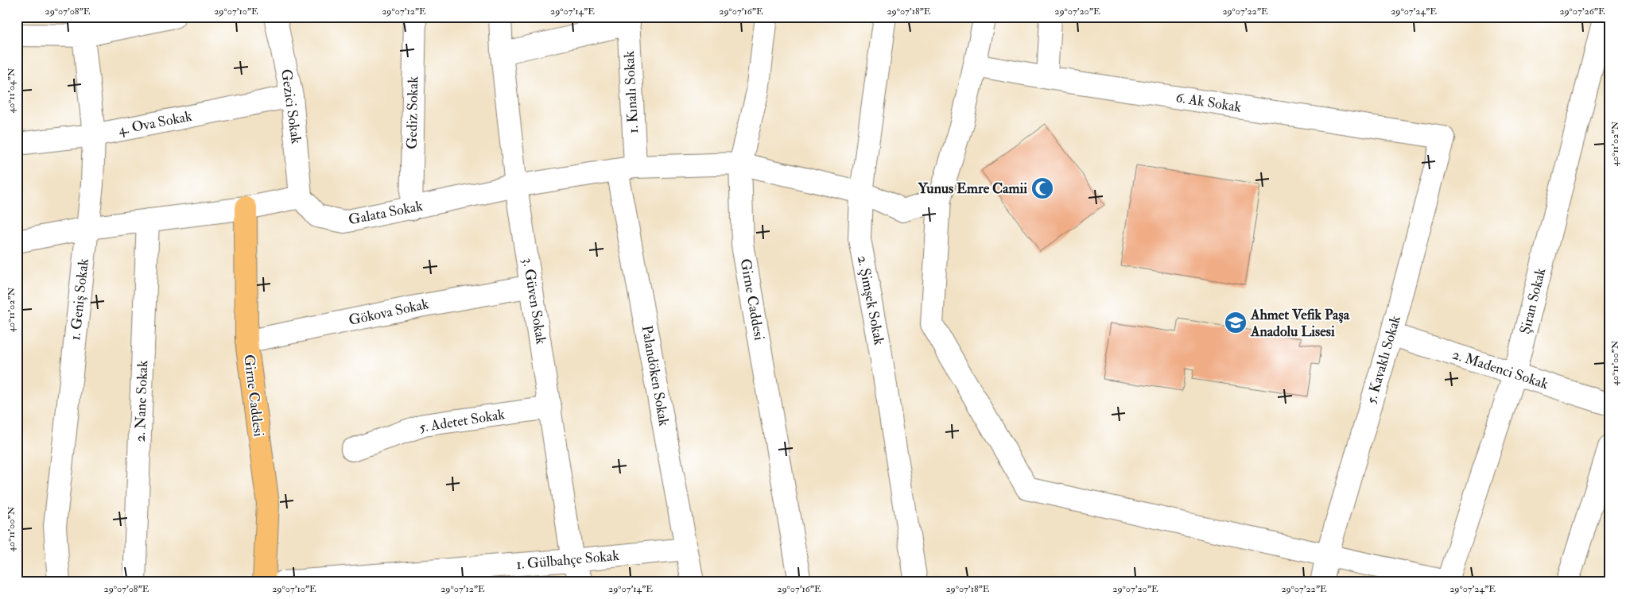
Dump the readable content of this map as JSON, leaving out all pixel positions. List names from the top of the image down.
{
  "streets": {
    "main road": ["Girne Caddesi"],
    "street": [
      "1. Kınalı Sokak",
      "6. Ak Sokak",
      "Gezici Sokak",
      "Gediz Sokak",
      "4. Ova Sokak",
      "Galata Sokak",
      "1. Geniş Sokak",
      "2. Şimşek Sokak",
      "3. Güven Sokak",
      "Şiran Sokak",
      "Gökova Sokak",
      "5. Kavaklı Sokak",
      "2. Madenci Sokak",
      "Palandöken Sokak",
      "2. Nane Sokak",
      "5. Adetet Sokak",
      "1. Gülbahçe Sokak"
    ]
  },
  "crossings": [
    ["1. Kınalı Sokak", "Galata Sokak"],
    ["1. Kınalı Sokak", "Palandöken Sokak"],
    ["6. Ak Sokak", "5. Kavaklı Sokak"],
    ["Gezici Sokak", "4. Ova Sokak"],
    ["Gezici Sokak", "Galata Sokak"],
    ["Gediz Sokak", "Galata Sokak"],
    ["4. Ova Sokak", "1. Geniş Sokak"],
    ["Galata Sokak", "Girne Caddesi"],
    ["Galata Sokak", "2. Şimşek Sokak"],
    ["Galata Sokak", "3. Güven Sokak"],
    ["Galata Sokak", "Palandöken Sokak"],
    ["Girne Caddesi", "Gökova Sokak"],
    ["3. Güven Sokak", "Gökova Sokak"],
    ["3. Güven Sokak", "5. Adetet Sokak"],
    ["3. Güven Sokak", "1. Gülbahçe Sokak"],
    ["Şiran Sokak", "2. Madenci Sokak"],
    ["5. Kavaklı Sokak", "2. Madenci Sokak"],
    ["Palandöken Sokak", "1. Gülbahçe Sokak"]
  ],
  "places": {
    "mosque": ["Yunus Emre Camii"],
    "school or university": ["Ahmet Vefik Paşa Anadolu Lisesi"]
  },
  "coordinates": [
    "29°07'08\"E",
    "29°07'10\"E",
    "29°07'12\"E",
    "29°07'14\"E",
    "29°07'16\"E",
    "29°07'18\"E",
    "29°07'20\"E",
    "29°07'22\"E",
    "29°07'24\"E",
    "29°07'26\"E",
    "40°11'04\"N",
    "40°11'02\"N",
    "40°11'00\"N"
  ]
}
